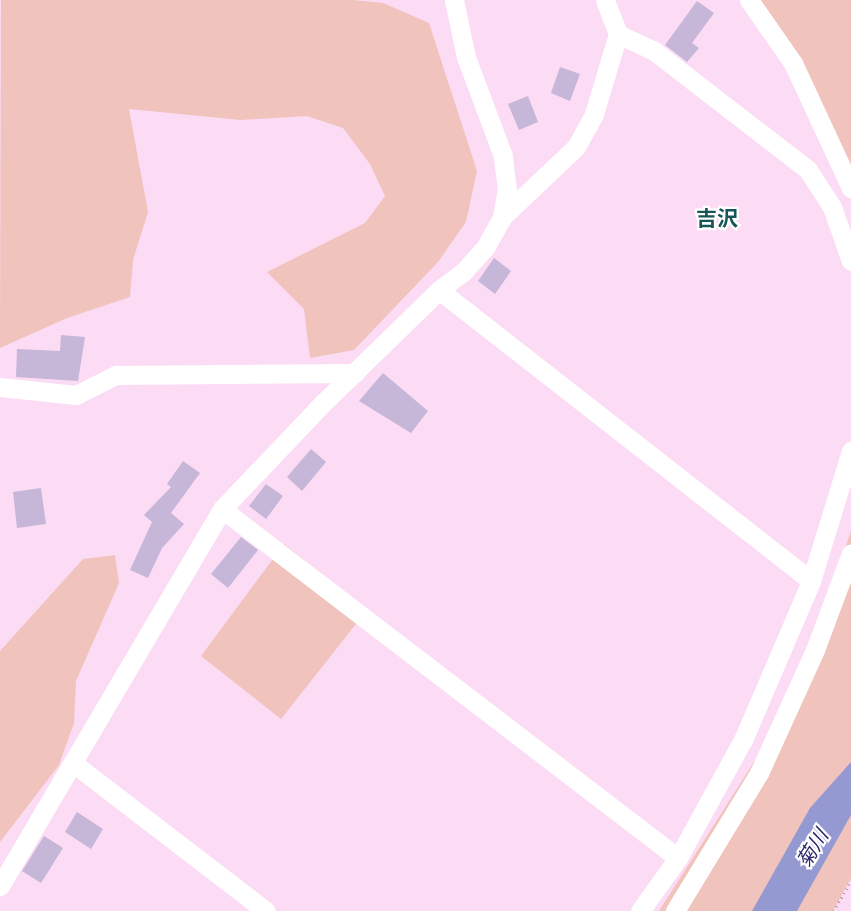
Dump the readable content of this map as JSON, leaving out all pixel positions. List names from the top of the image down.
{
  "districts": ["吉沢"],
  "water": ["菊川"]
}
